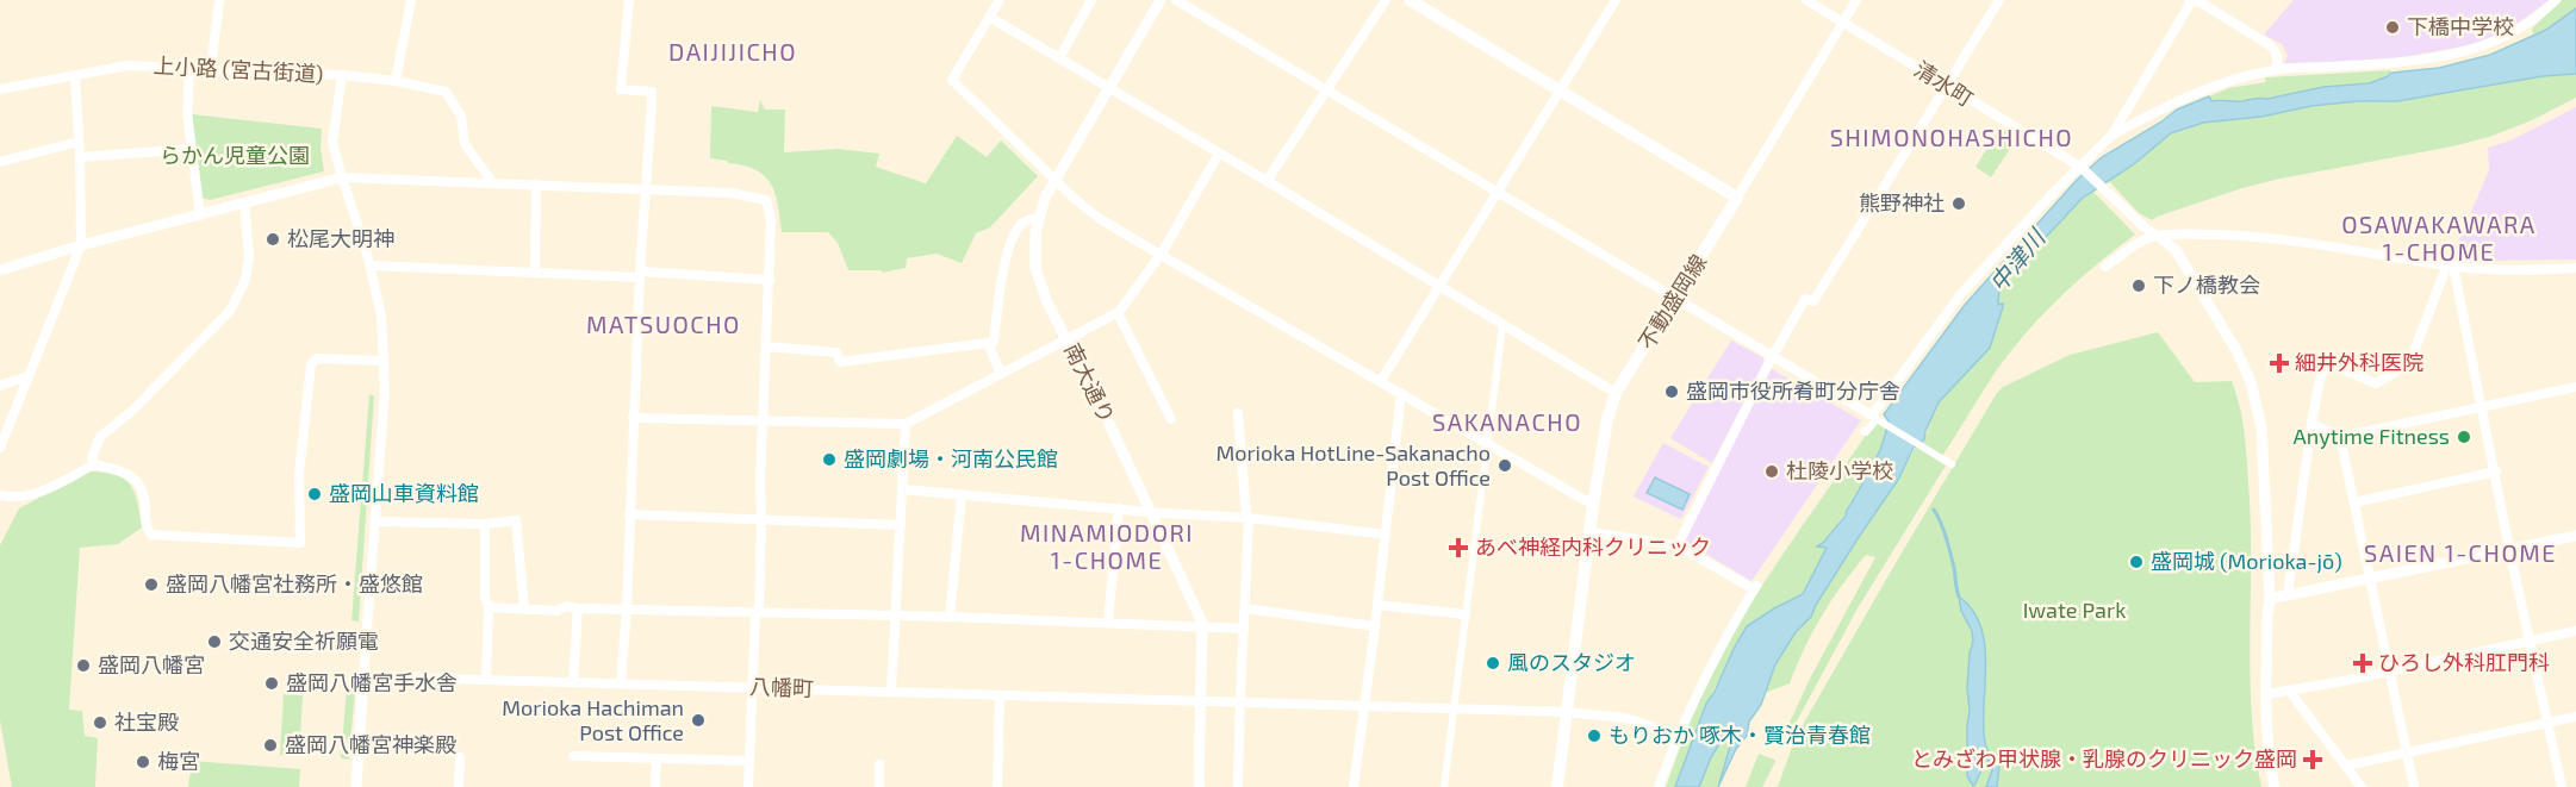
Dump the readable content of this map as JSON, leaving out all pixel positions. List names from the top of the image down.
{
  "streets": {
    "main road": ["不動盛岡線"],
    "street": [
      "上小路 (宮古街道)",
      "清水町",
      "南大通り",
      "八幡町"
    ]
  },
  "crossings": [
    ["不動盛岡線", "八幡町"],
    ["南大通り", "八幡町"]
  ],
  "districts": [
    "DAIJIJICHO",
    "SHIMONOHASHICHO",
    "OSAWAKAWARA 1-CHOME",
    "MATSUOCHO",
    "SAKANACHO",
    "MINAMIODORI 1-CHOME",
    "SAIEN 1-CHOME"
  ],
  "water": ["中津川"],
  "parks": ["らかん児童公園", "Iwate Park"],
  "places": {
    "other": [
      "下橋中学校",
      "熊野神社",
      "松尾大明神",
      "下ノ橋教会",
      "盛岡市役所肴町分庁舎",
      "Anytime Fitness",
      "盛岡劇場・河南公民館",
      "Morioka HotLine-Sakanacho Post Office",
      "杜陵小学校",
      "盛岡山車資料館",
      "盛岡城 (Morioka-jō)",
      "盛岡八幡宮社務所・盛悠館",
      "交通安全祈願電",
      "風のスタジオ",
      "盛岡八幡宮",
      "盛岡八幡宮手水舎",
      "Morioka Hachiman Post Office",
      "社宝殿",
      "もりおか 啄木・賢治青春館",
      "盛岡八幡宮神楽殿",
      "梅宮"
    ],
    "health": [
      "細井外科医院",
      "あべ神経内科クリニック",
      "ひろし外科肛門科",
      "とみざわ甲状腺・乳腺のクリニック盛岡"
    ]
  }
}
